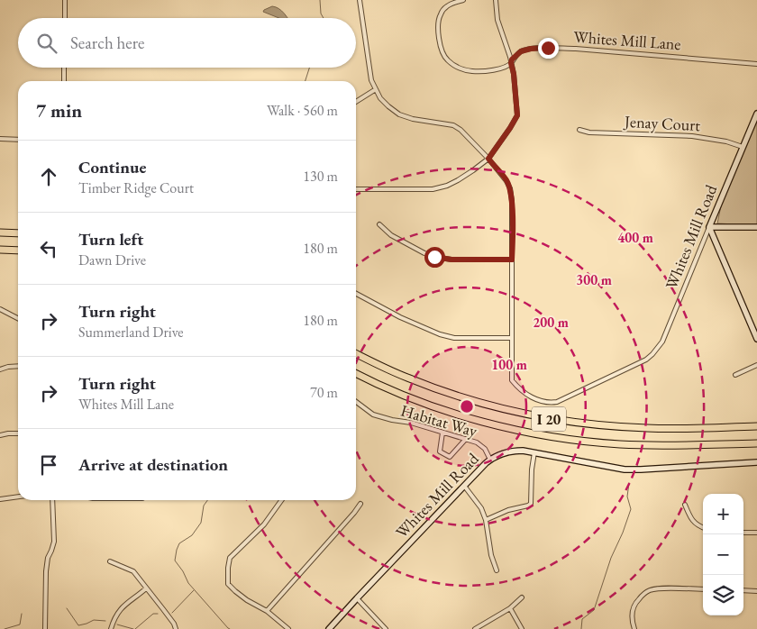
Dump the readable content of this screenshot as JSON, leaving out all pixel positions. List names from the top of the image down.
{
  "streets": {
    "highway": ["I 20"],
    "street": [
      "Whites Mill Lane",
      "Jenay Court",
      "Whites Mill Road",
      "Habitat Way"
    ]
  },
  "crossings": [
    ["Jenay Court", "Whites Mill Road"],
    ["Whites Mill Road", "Habitat Way"]
  ],
  "page": {
    "search": "Search here",
    "heading": ["7 min", "Walk · 560 m"],
    "list": [
      ["Continue", "Timber Ridge Court", "130 m"],
      ["Turn left", "Dawn Drive", "180 m"],
      ["Turn right", "Summerland Drive", "180 m"],
      ["Turn right", "Whites Mill Lane", "70 m"],
      "Arrive at destination"
    ],
    "map_buttons": ["+", "−"]
  },
  "rings": [
    "400 m",
    "300 m",
    "200 m",
    "100 m"
  ]
}
